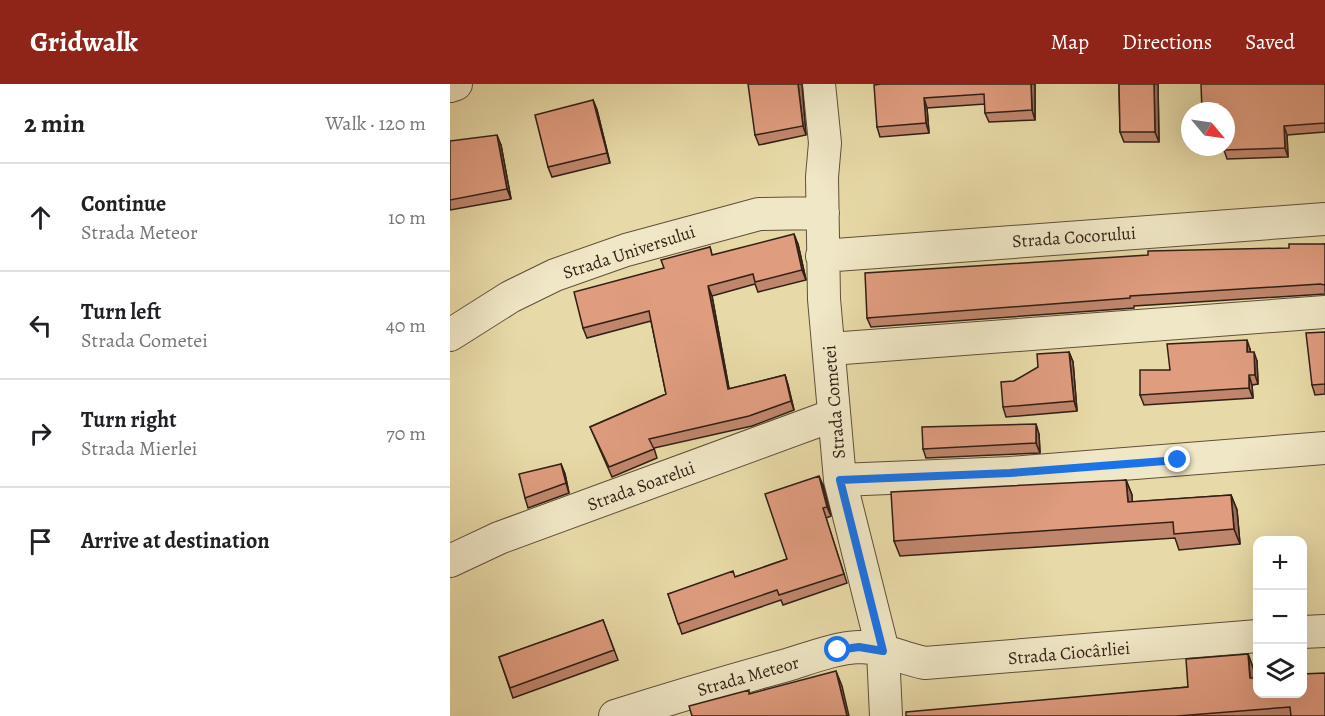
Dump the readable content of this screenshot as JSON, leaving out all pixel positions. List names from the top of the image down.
{
  "streets": {
    "street": [
      "Strada Cocorului",
      "Strada Universului",
      "Strada Cometei",
      "Strada Soarelui",
      "Strada Ciocârliei",
      "Strada Meteor"
    ]
  },
  "crossings": [
    ["Strada Cocorului", "Strada Cometei"],
    ["Strada Universului", "Strada Cometei"],
    ["Strada Cometei", "Strada Soarelui"],
    ["Strada Cometei", "Strada Ciocârliei"],
    ["Strada Cometei", "Strada Meteor"],
    ["Strada Ciocârliei", "Strada Meteor"]
  ],
  "north": "bottom right",
  "page": {
    "header": "Gridwalk",
    "nav": ["Map", "Directions", "Saved"],
    "heading": ["2 min", "Walk · 120 m"],
    "list": [
      ["Continue", "Strada Meteor", "10 m"],
      ["Turn left", "Strada Cometei", "40 m"],
      ["Turn right", "Strada Mierlei", "70 m"],
      "Arrive at destination"
    ],
    "map_buttons": ["+", "−"]
  }
}
